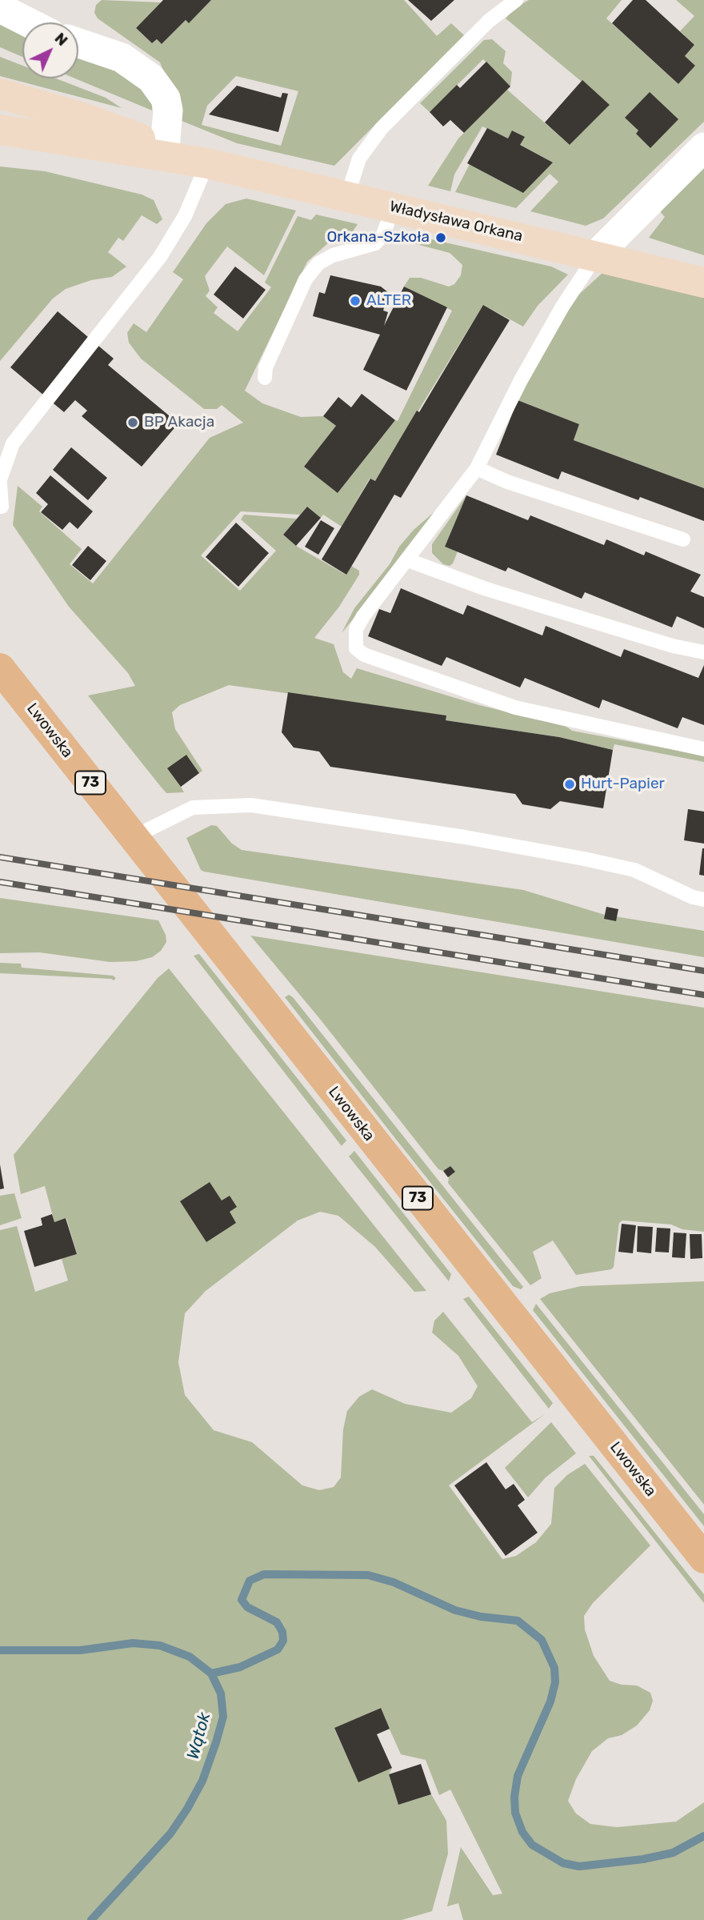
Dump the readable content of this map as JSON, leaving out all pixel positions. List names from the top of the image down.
{
  "streets": {
    "main road": ["Lwowska", "73"],
    "street": ["Władysława Orkana"]
  },
  "water": ["Wątok"],
  "places": [
    "Orkana-Szkoła",
    "ALTER",
    "BP Akacja",
    "Hurt-Papier"
  ],
  "north": "top right"
}
